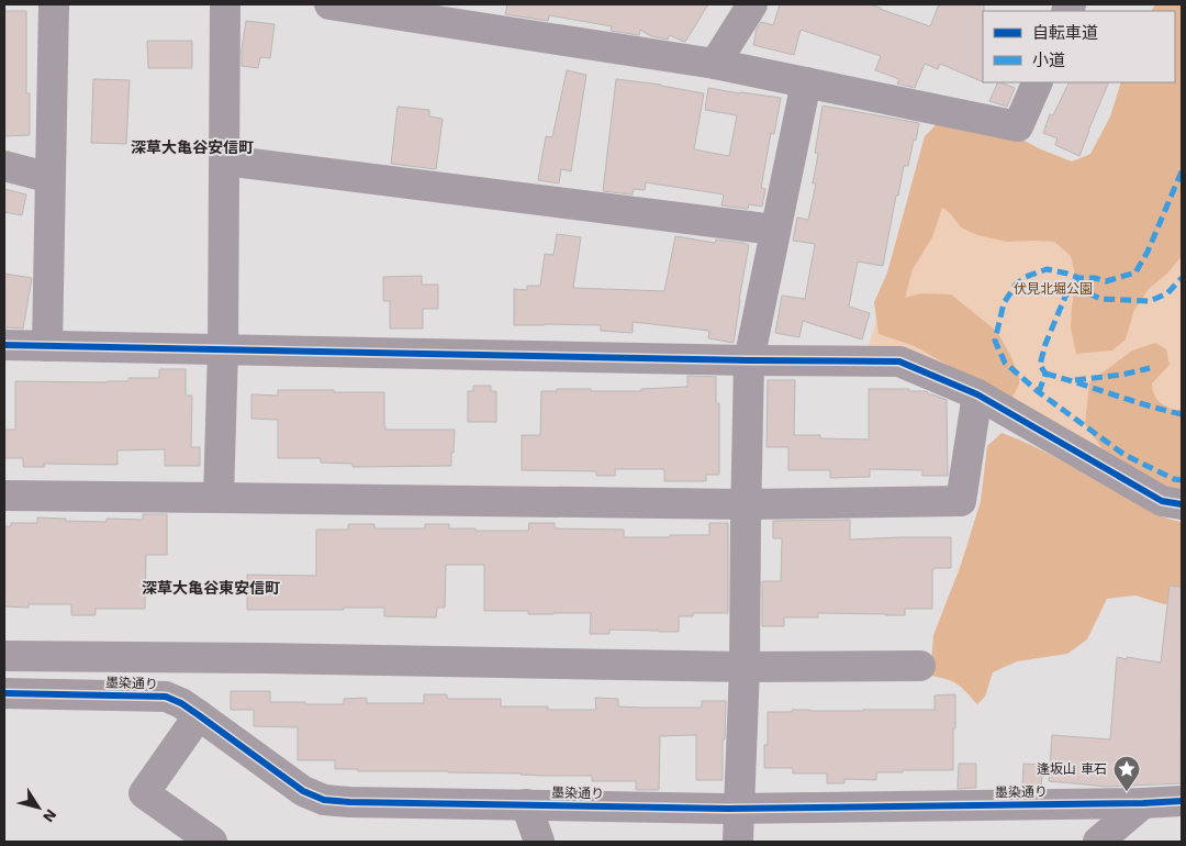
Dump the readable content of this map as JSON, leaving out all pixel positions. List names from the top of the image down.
{
  "streets": {
    "street": ["墨染通り"]
  },
  "districts": ["深草大亀谷安信町", "深草大亀谷東安信町"],
  "parks": ["伏見北堀公園"],
  "places": {
    "place": ["逢坂山 車石"]
  },
  "legend": ["自転車道", "小道"],
  "north": "bottom right"
}
